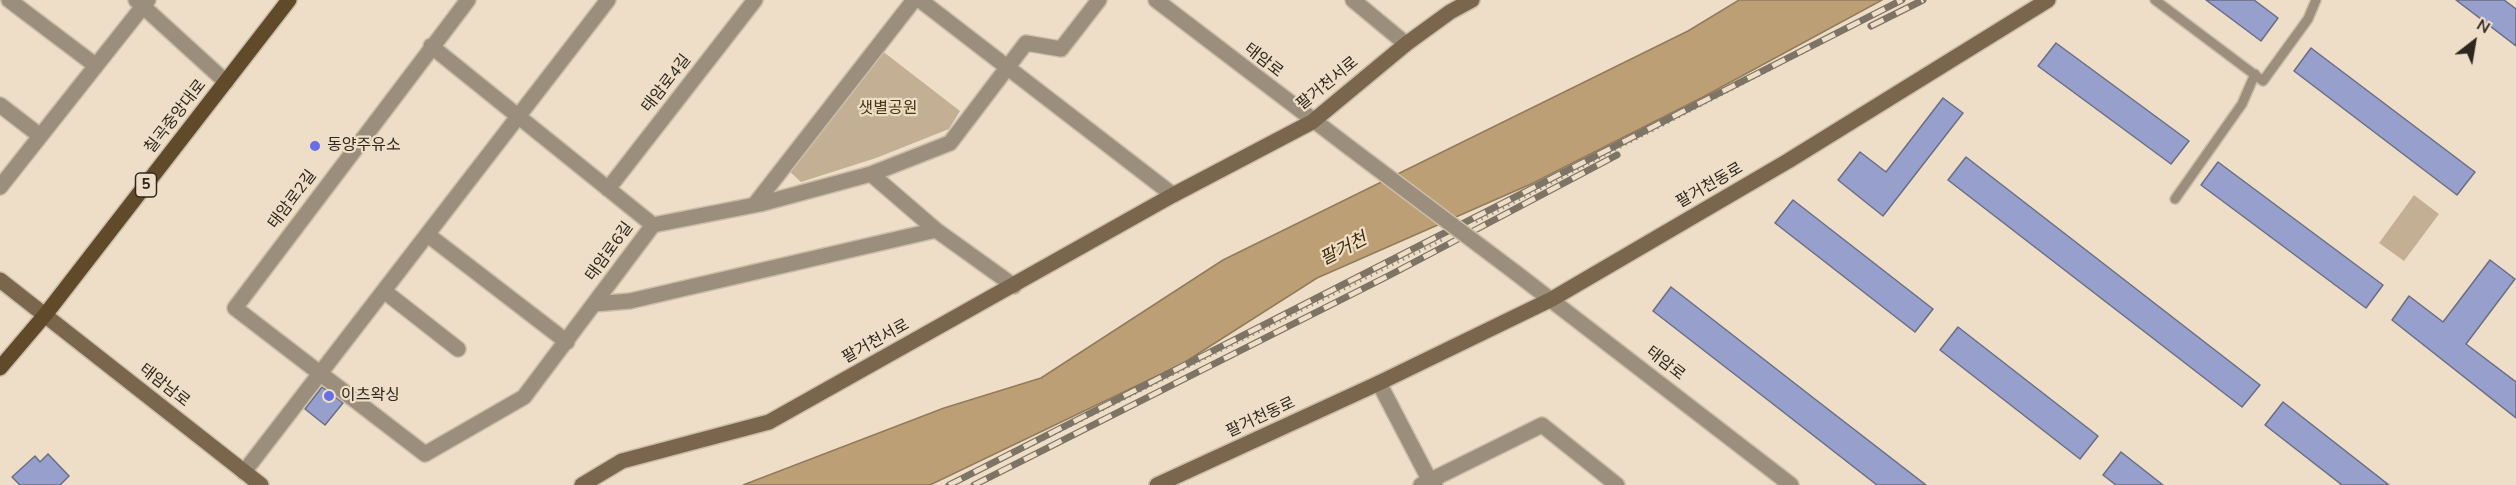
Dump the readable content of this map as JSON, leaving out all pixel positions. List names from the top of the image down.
{
  "streets": {
    "main road": [
      "팔거천서로",
      "칠곡중앙대로",
      "5",
      "팔거천동로",
      "태암남로"
    ],
    "street": [
      "태암로",
      "태암로4길",
      "태암로2길",
      "태암로6길"
    ]
  },
  "crossings": [
    ["태암로", "팔거천서로"],
    ["태암로", "팔거천동로"],
    ["칠곡중앙대로", "태암남로"],
    ["태암로2길", "태암로6길"]
  ],
  "water": ["팔거천"],
  "parks": ["샛별공원"],
  "places": ["동양주유소", "이츠왁싱"],
  "north": "top right"
}
